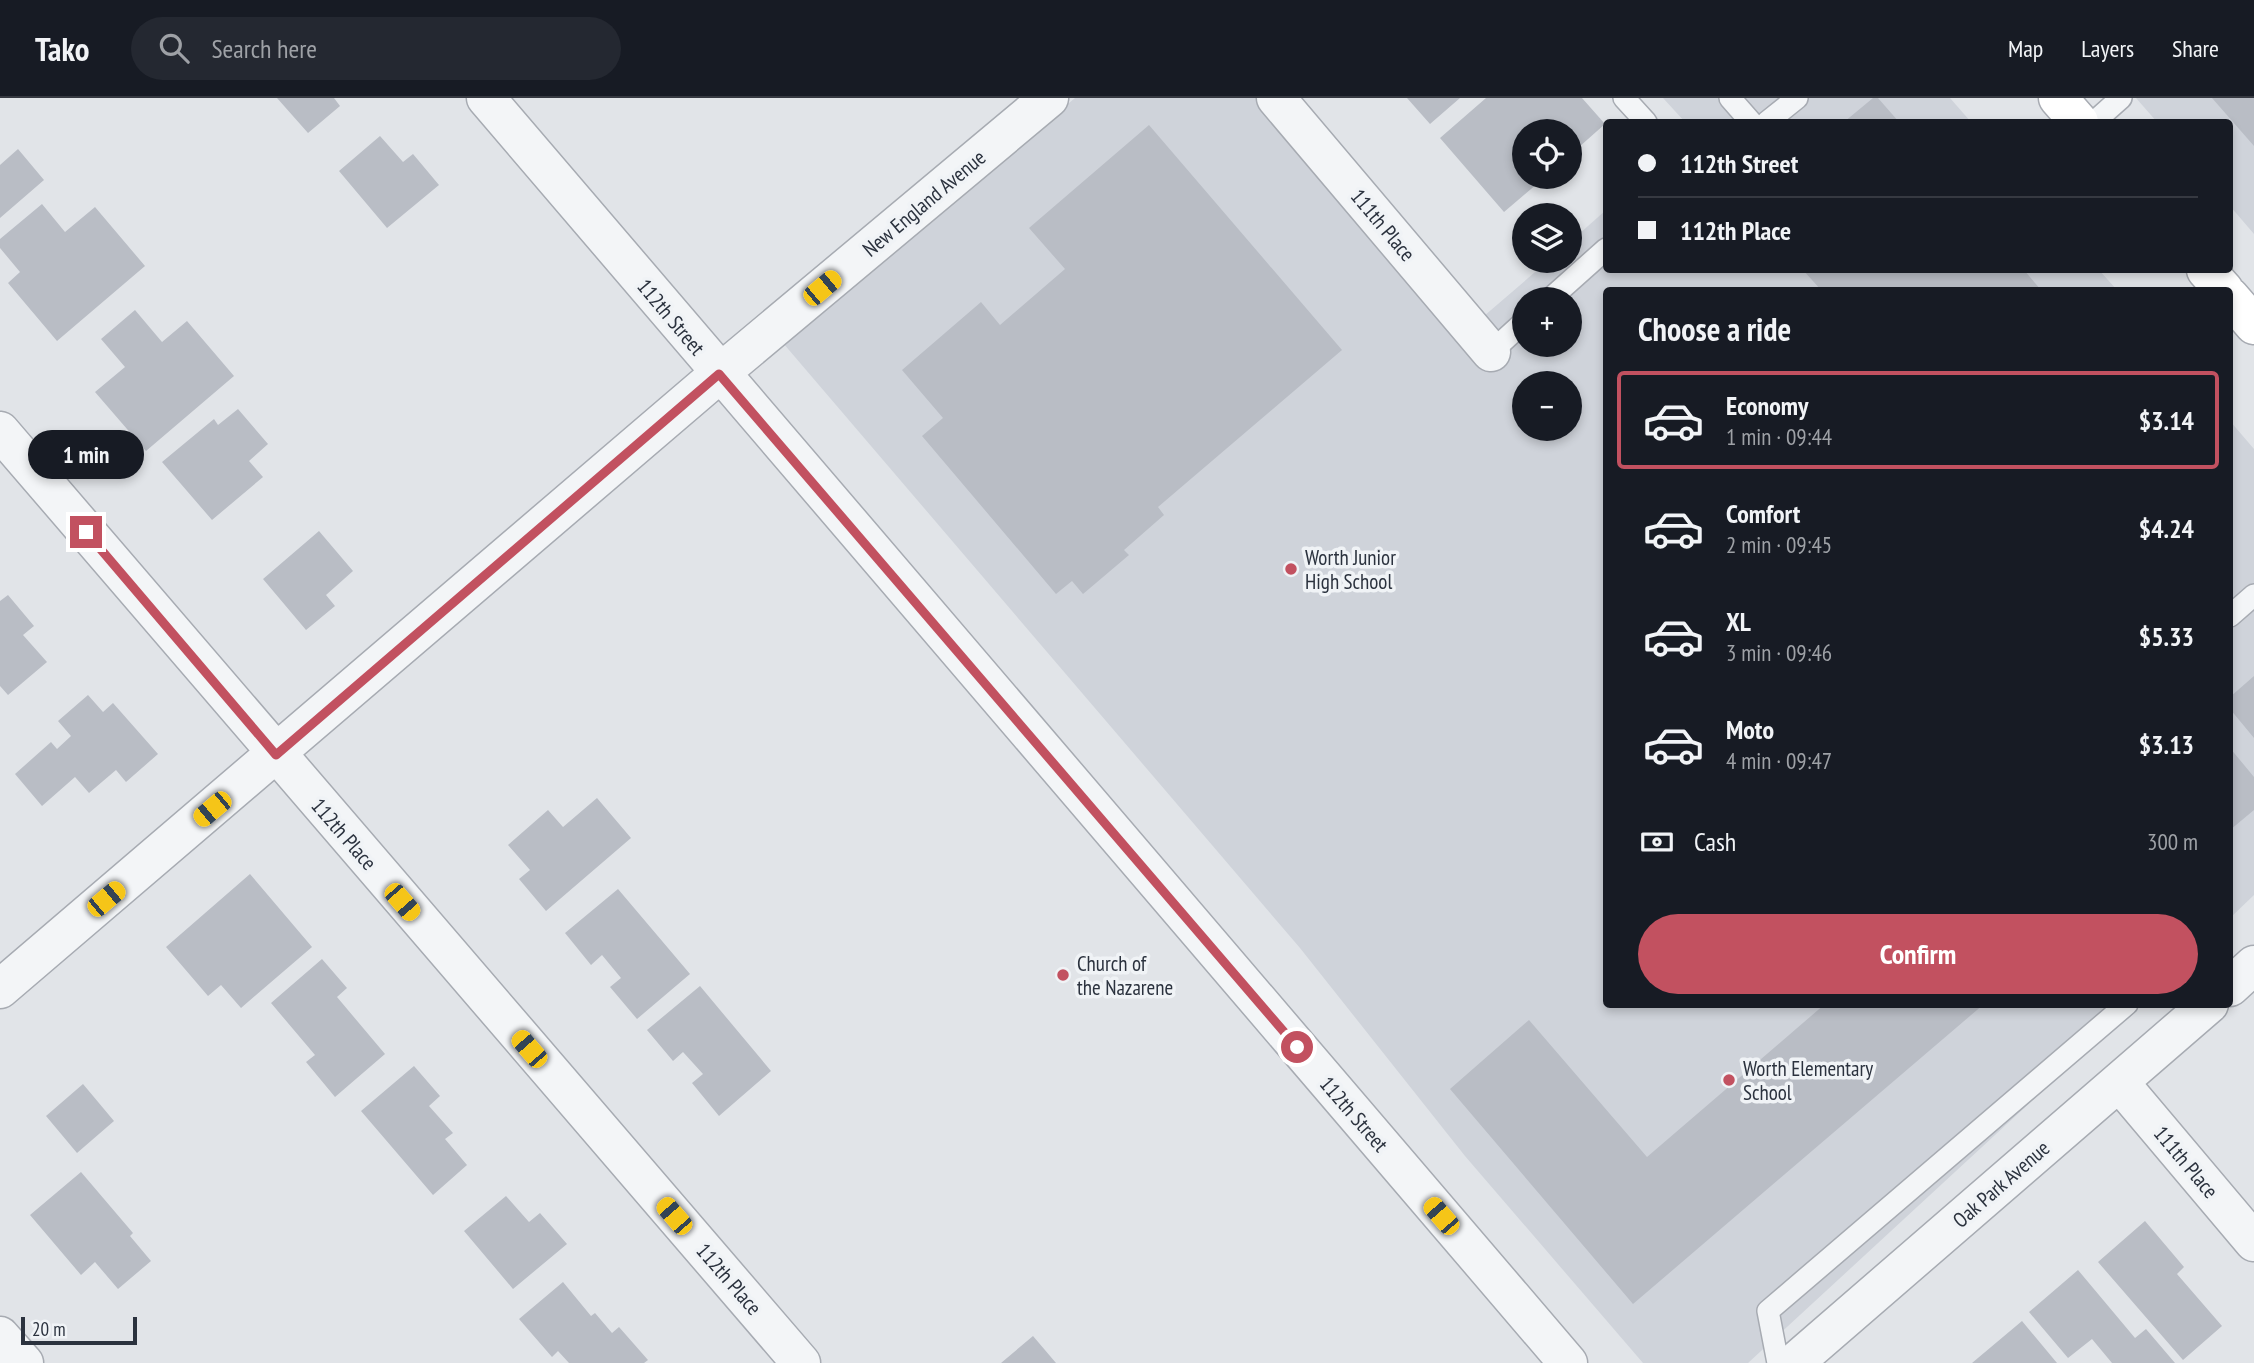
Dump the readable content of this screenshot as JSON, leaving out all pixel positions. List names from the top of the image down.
{
  "streets": {
    "street": [
      "New England Avenue",
      "111th Place",
      "112th Street",
      "112th Place",
      "Oak Park Avenue"
    ]
  },
  "crossings": [
    ["New England Avenue", "112th Street"],
    ["New England Avenue", "112th Place"],
    ["111th Place", "Oak Park Avenue"]
  ],
  "places": ["Worth Junior High School", "Church of the Nazarene", "Worth Elementary School"],
  "scale_bar": "20 m",
  "page": {
    "header": "Tako",
    "search": "Search here",
    "nav": ["Map", "Layers", "Share"],
    "map_buttons": ["+", "−"],
    "banner": ["112th Street", "112th Place"],
    "heading": "Choose a ride",
    "list": [
      {
        "name": "Economy",
        "note": "1 min · 09:44",
        "value": "$3.14"
      },
      {
        "name": "Comfort",
        "note": "2 min · 09:45",
        "value": "$4.24"
      },
      {
        "name": "XL",
        "note": "3 min · 09:46",
        "value": "$5.33"
      },
      {
        "name": "Moto",
        "note": "4 min · 09:47",
        "value": "$3.13"
      }
    ],
    "bubble": "1 min",
    "pay": ["Cash", "300 m"],
    "buttons": "Confirm",
    "scale": "20 m"
  }
}
